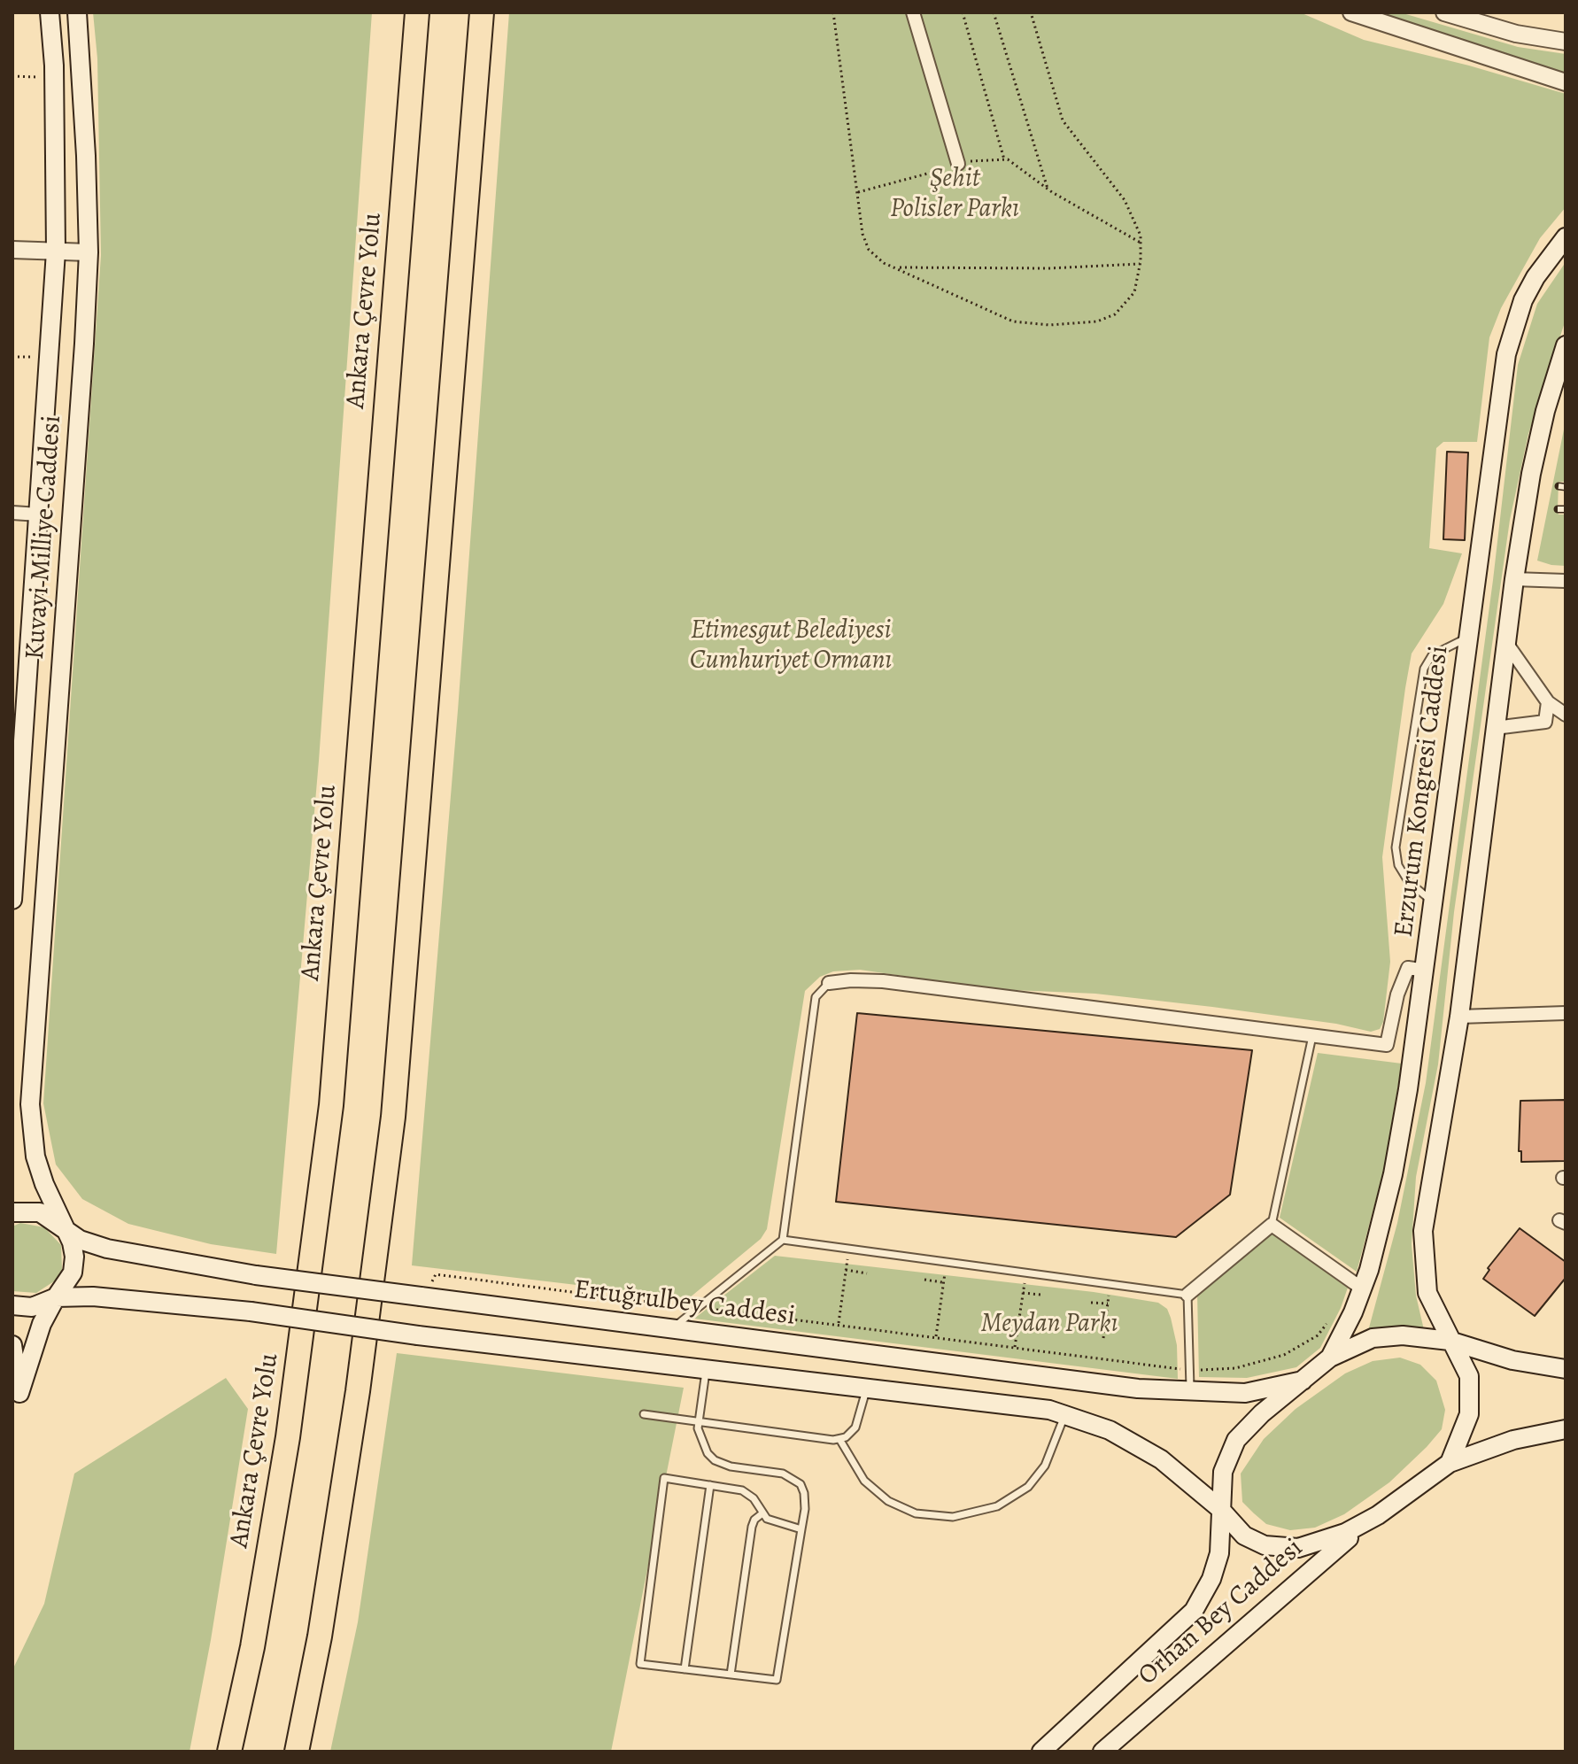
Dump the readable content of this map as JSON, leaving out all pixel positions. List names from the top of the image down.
{
  "streets": {
    "highway": ["Ankara Çevre Yolu"],
    "main road": [
      "Kuvayi Milliye Caddesi",
      "Erzurum Kongresi Caddesi",
      "Ertuğrulbey Caddesi",
      "Orhan Bey Caddesi"
    ]
  },
  "crossings": [
    ["Kuvayi Milliye Caddesi", "Ertuğrulbey Caddesi"],
    ["Erzurum Kongresi Caddesi", "Ertuğrulbey Caddesi"],
    ["Erzurum Kongresi Caddesi", "Orhan Bey Caddesi"],
    ["Ertuğrulbey Caddesi", "Orhan Bey Caddesi"]
  ],
  "parks": ["Şehit Polisler Parkı", "Etimesgut Belediyesi Cumhuriyet Ormanı", "Meydan Parkı"]
}
